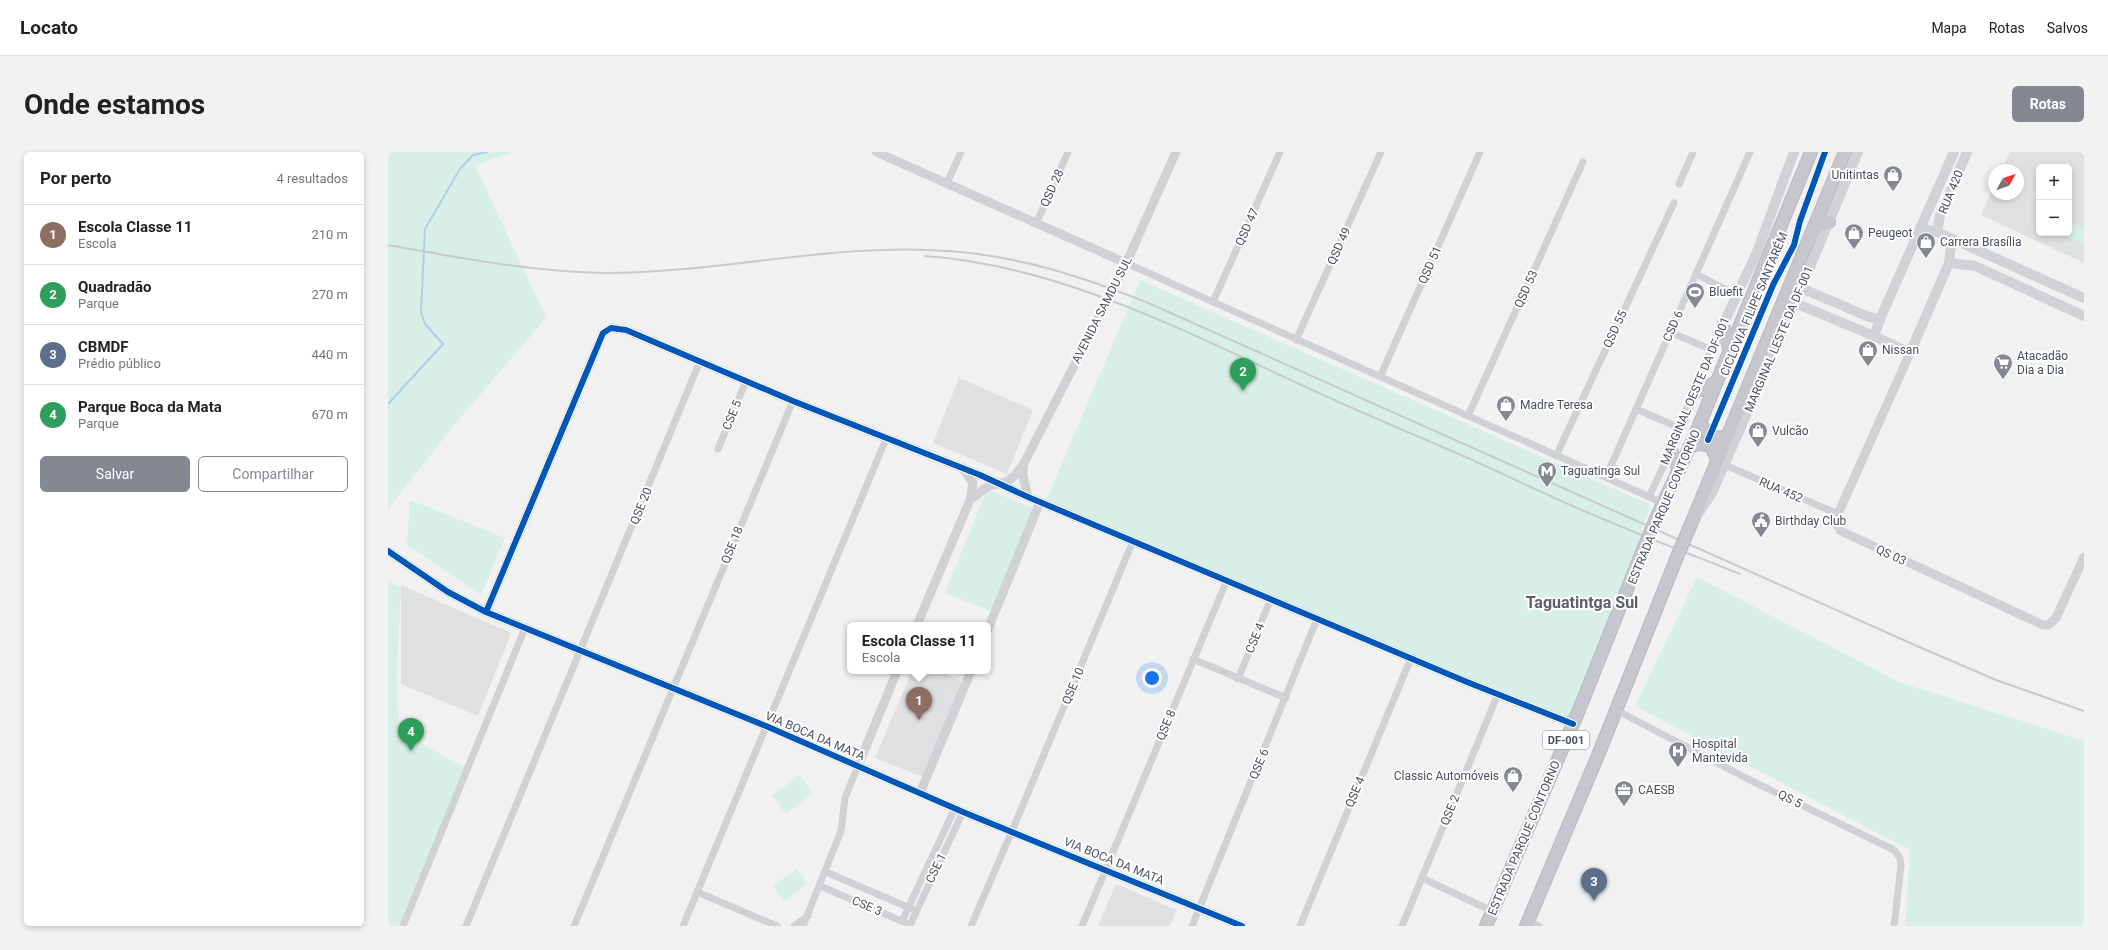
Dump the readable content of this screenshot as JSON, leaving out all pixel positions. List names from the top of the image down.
{
  "streets": {
    "highway": ["ESTRADA PARQUE CONTORNO", "DF-001"],
    "main road": ["RUA 420", "MARGINAL LESTE DA DF-001", "MARGINAL OESTE DA DF-001"],
    "street": [
      "QSD 28",
      "QSD 47",
      "QSD 49",
      "QSD 51",
      "QSD 53",
      "AVENIDA SAMDU SUL",
      "CSD 6",
      "QSD 55",
      "CSE 5",
      "RUA 452",
      "QSE 20",
      "QSE 18",
      "QS 03",
      "CSE 4",
      "QSE 10",
      "QSE 8",
      "VIA BOCA DA MATA",
      "QSE 6",
      "QSE 4",
      "QS 5",
      "QSE 2",
      "CSE 1",
      "CSE 3"
    ],
    "cycle path": ["CICLOVIA FILIPE SANTARÉM"]
  },
  "crossings": [
    ["MARGINAL LESTE DA DF-001", "RUA 452"],
    ["MARGINAL LESTE DA DF-001", "DF-001"],
    ["RUA 452", "QS 03"],
    ["RUA 452", "DF-001"],
    ["QSE 20", "VIA BOCA DA MATA"],
    ["QSE 18", "VIA BOCA DA MATA"],
    ["QSE 10", "VIA BOCA DA MATA"],
    ["QSE 8", "VIA BOCA DA MATA"],
    ["VIA BOCA DA MATA", "QSE 6"],
    ["VIA BOCA DA MATA", "CSE 1"],
    ["DF-001", "QS 5"],
    ["CSE 1", "CSE 3"]
  ],
  "districts": ["Taguatintga Sul"],
  "places": {
    "shop": [
      "Unitintas",
      "Peugeot",
      "Carrera Brasília",
      "Nissan",
      "Madre Teresa",
      "Vulcão",
      "Classic Automóveis"
    ],
    "sports": ["Bluefit"],
    "supermarket": ["Atacadão Dia a Dia"],
    "metro station": ["Taguatinga Sul"],
    "public building": ["Birthday Club"],
    "hospital": ["Hospital Mantevida"],
    "office": ["CAESB"]
  },
  "north": "top right",
  "page": {
    "header": "Locato",
    "nav": ["Mapa", "Rotas", "Salvos"],
    "buttons": [
      "Rotas",
      ["Salvar", "Compartilhar"]
    ],
    "title": "Onde estamos",
    "heading": ["Por perto", "4 resultados"],
    "map_buttons": ["+", "−"],
    "list": [
      {
        "mark": "1",
        "name": "Escola Classe 11",
        "note": "Escola",
        "value": "210 m"
      },
      {
        "mark": "2",
        "name": "Quadradão",
        "note": "Parque",
        "value": "270 m"
      },
      {
        "mark": "3",
        "name": "CBMDF",
        "note": "Prédio público",
        "value": "440 m"
      },
      {
        "mark": "4",
        "name": "Parque Boca da Mata",
        "note": "Parque",
        "value": "670 m"
      }
    ],
    "pins": [
      "2",
      "1",
      "4",
      "3"
    ],
    "popup": ["Escola Classe 11", "Escola"]
  }
}
